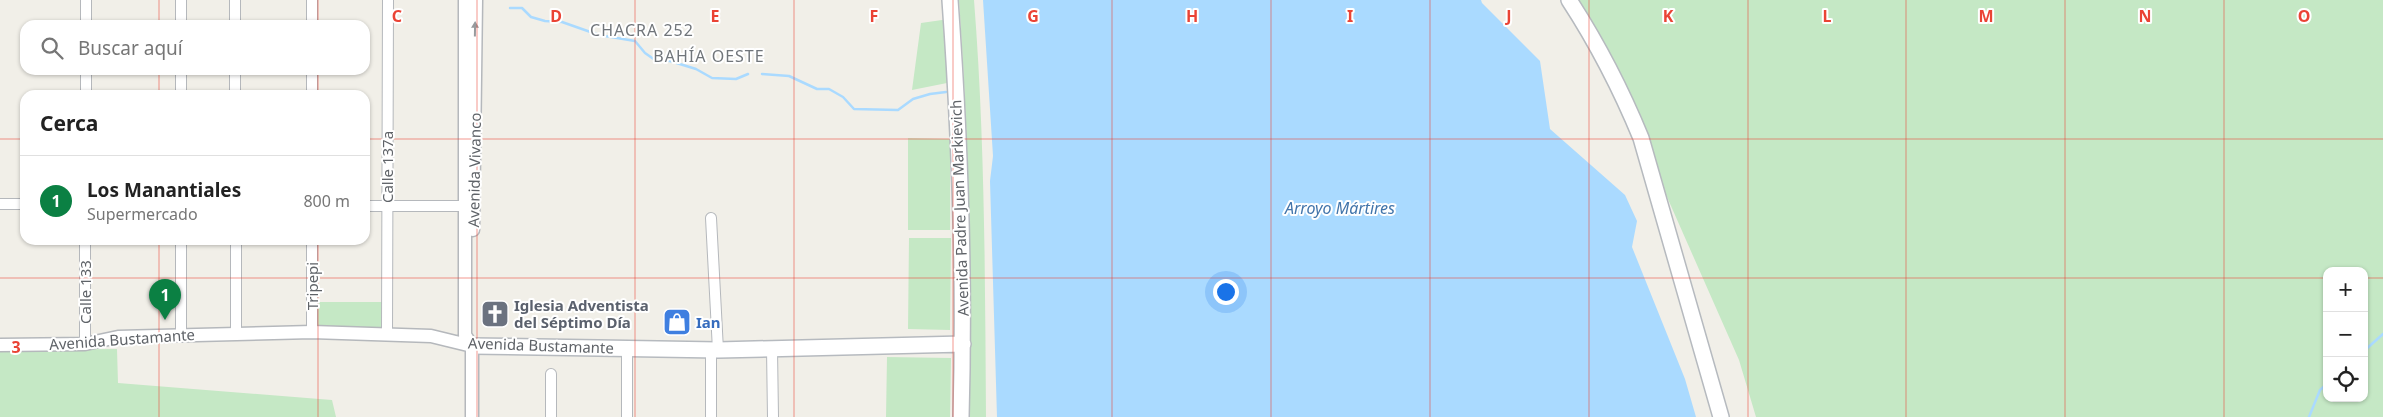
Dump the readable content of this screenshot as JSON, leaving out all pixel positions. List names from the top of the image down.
{
  "streets": {
    "main road": ["Avenida Padre Juan Markievich", "Avenida Bustamante"],
    "street": [
      "Calle 137a",
      "Avenida Vivanco",
      "Tripepi",
      "Calle 133"
    ]
  },
  "crossings": [
    ["Calle 137a", "Avenida Bustamante"],
    ["Avenida Vivanco", "Avenida Bustamante"],
    ["Avenida Padre Juan Markievich", "Avenida Bustamante"],
    ["Tripepi", "Avenida Bustamante"],
    ["Calle 133", "Avenida Bustamante"]
  ],
  "districts": ["CHACRA 252", "BAHÍA OESTE"],
  "water": ["Arroyo Mártires"],
  "places": {
    "church": ["Iglesia Adventista del Séptimo Día"],
    "shop": ["Ian"]
  },
  "page": {
    "search": "Buscar aquí",
    "heading": "Cerca",
    "list": [
      {
        "mark": "1",
        "name": "Los Manantiales",
        "note": "Supermercado",
        "value": "800 m"
      }
    ],
    "map_buttons": ["+", "−"],
    "pins": "1"
  },
  "grid": {
    "columns": [
      "C",
      "D",
      "E",
      "F",
      "G",
      "H",
      "I",
      "J",
      "K",
      "L",
      "M",
      "N",
      "O"
    ],
    "rows": ["3"]
  }
}
